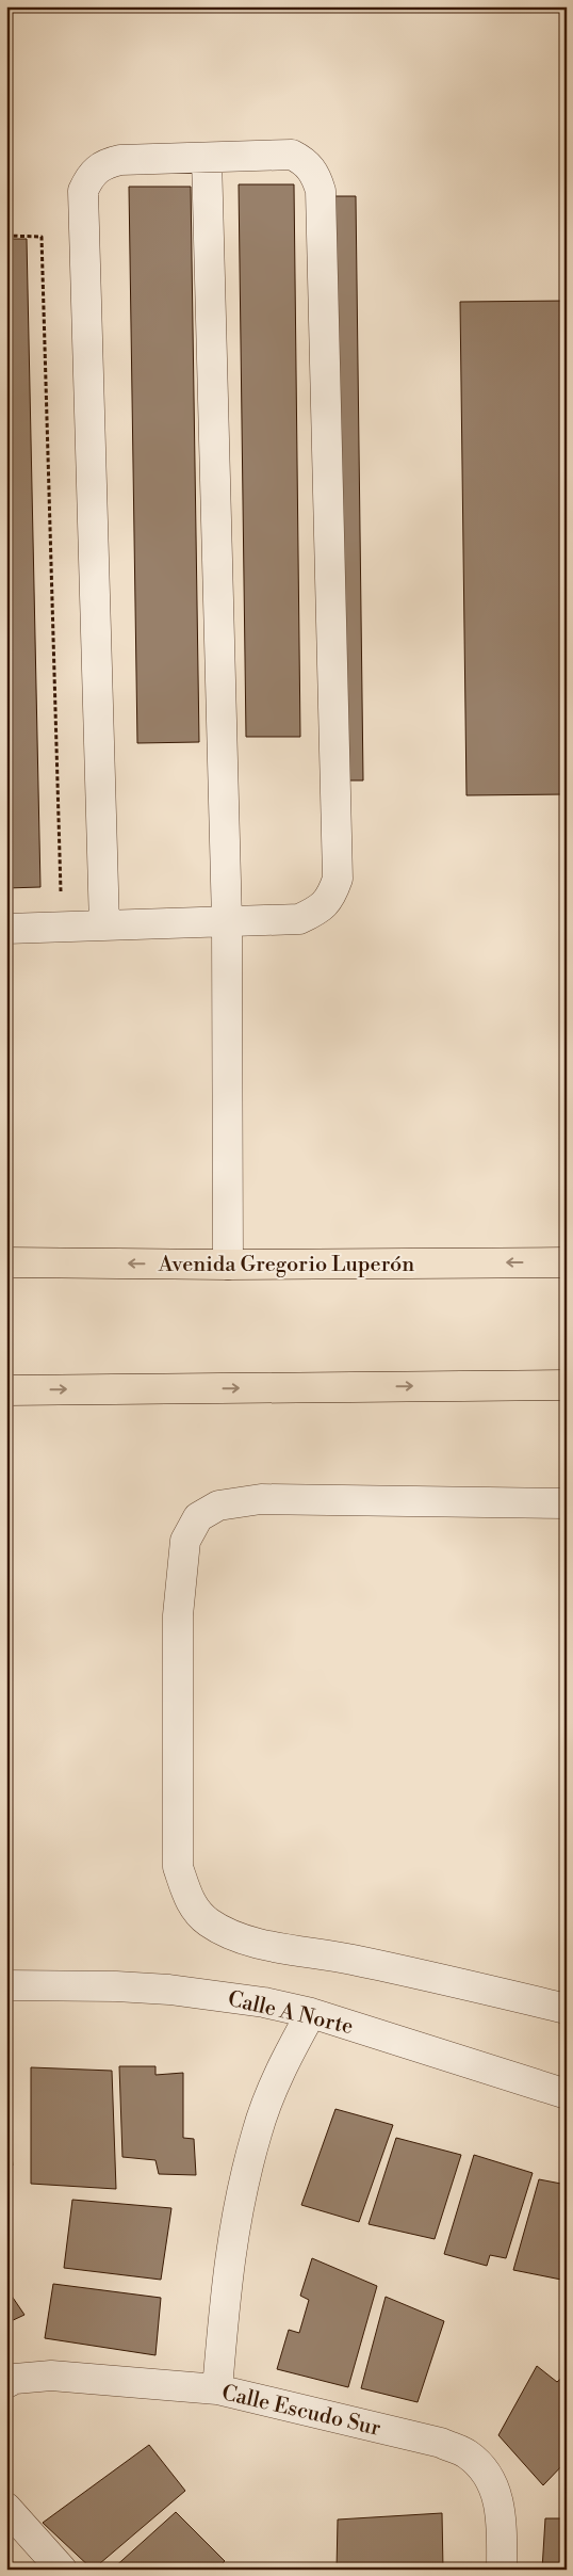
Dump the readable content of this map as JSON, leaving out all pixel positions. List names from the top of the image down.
{
  "streets": {
    "main road": ["Avenida Gregorio Luperón"],
    "street": ["Calle A Norte", "Calle Escudo Sur"]
  }
}
